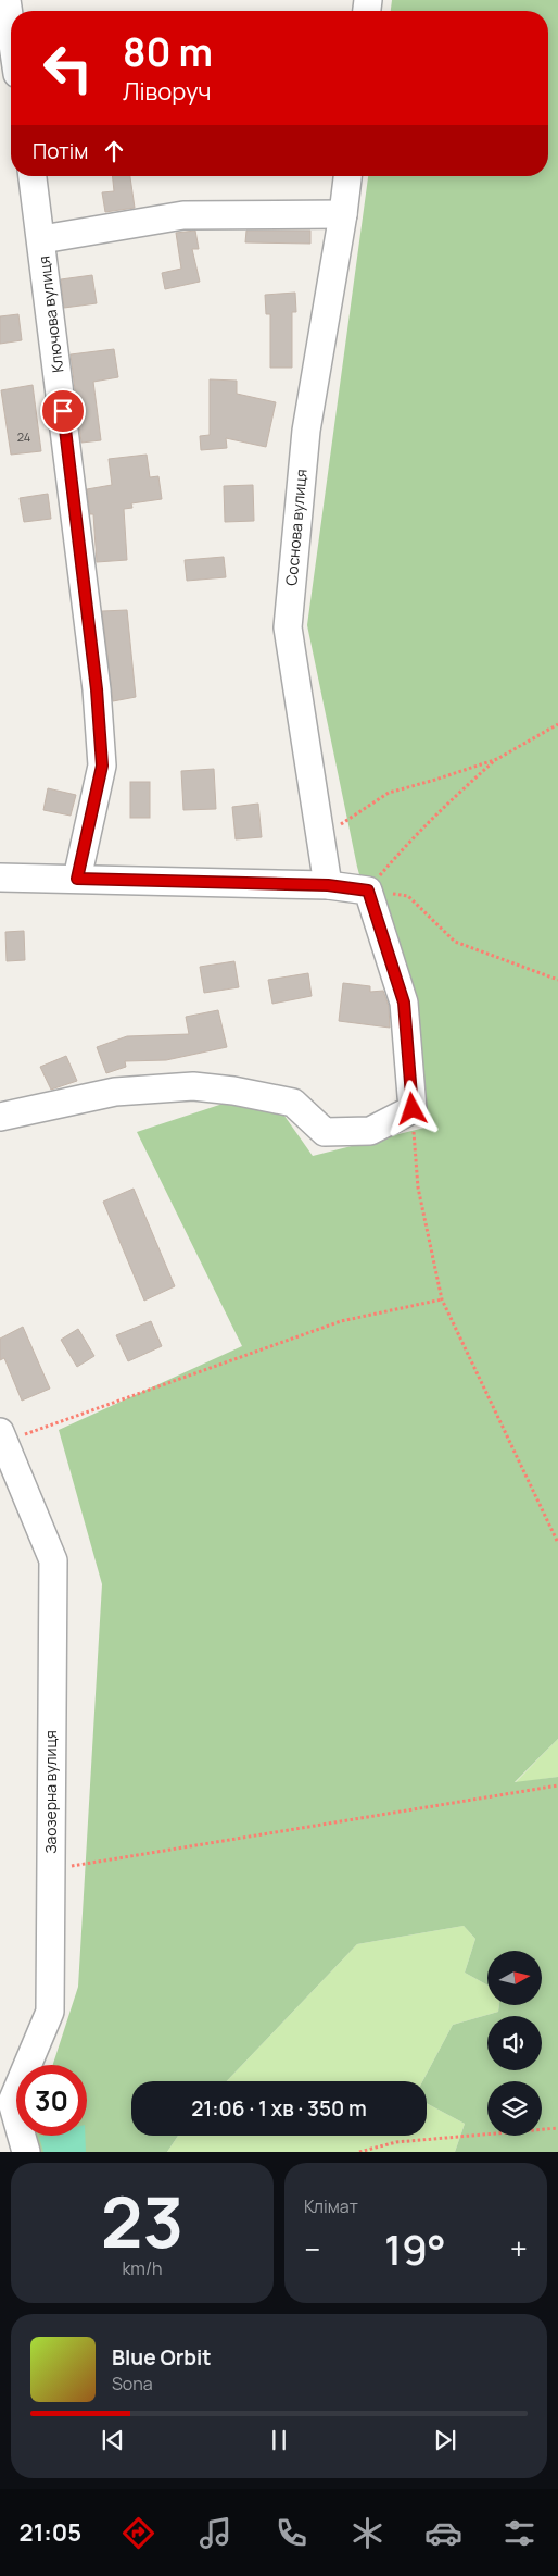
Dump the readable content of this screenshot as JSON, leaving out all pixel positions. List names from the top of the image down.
{
  "streets": {
    "street": ["Ключова вулиця", "Соснова вулиця", "Заозерна вулиця"]
  },
  "house_numbers": ["24"],
  "north": "right",
  "page": {
    "turn": ["80 m", "Ліворуч"],
    "then": "Потім",
    "limit": "30",
    "trip": "21:06 · 1 хв · 350 m",
    "tile": [
      ["23", "km/h"],
      "Клімат"
    ],
    "heat": ["−", "19°", "+"],
    "song": ["Blue Orbit", "Sona"],
    "tabs": "21:05"
  }
}
